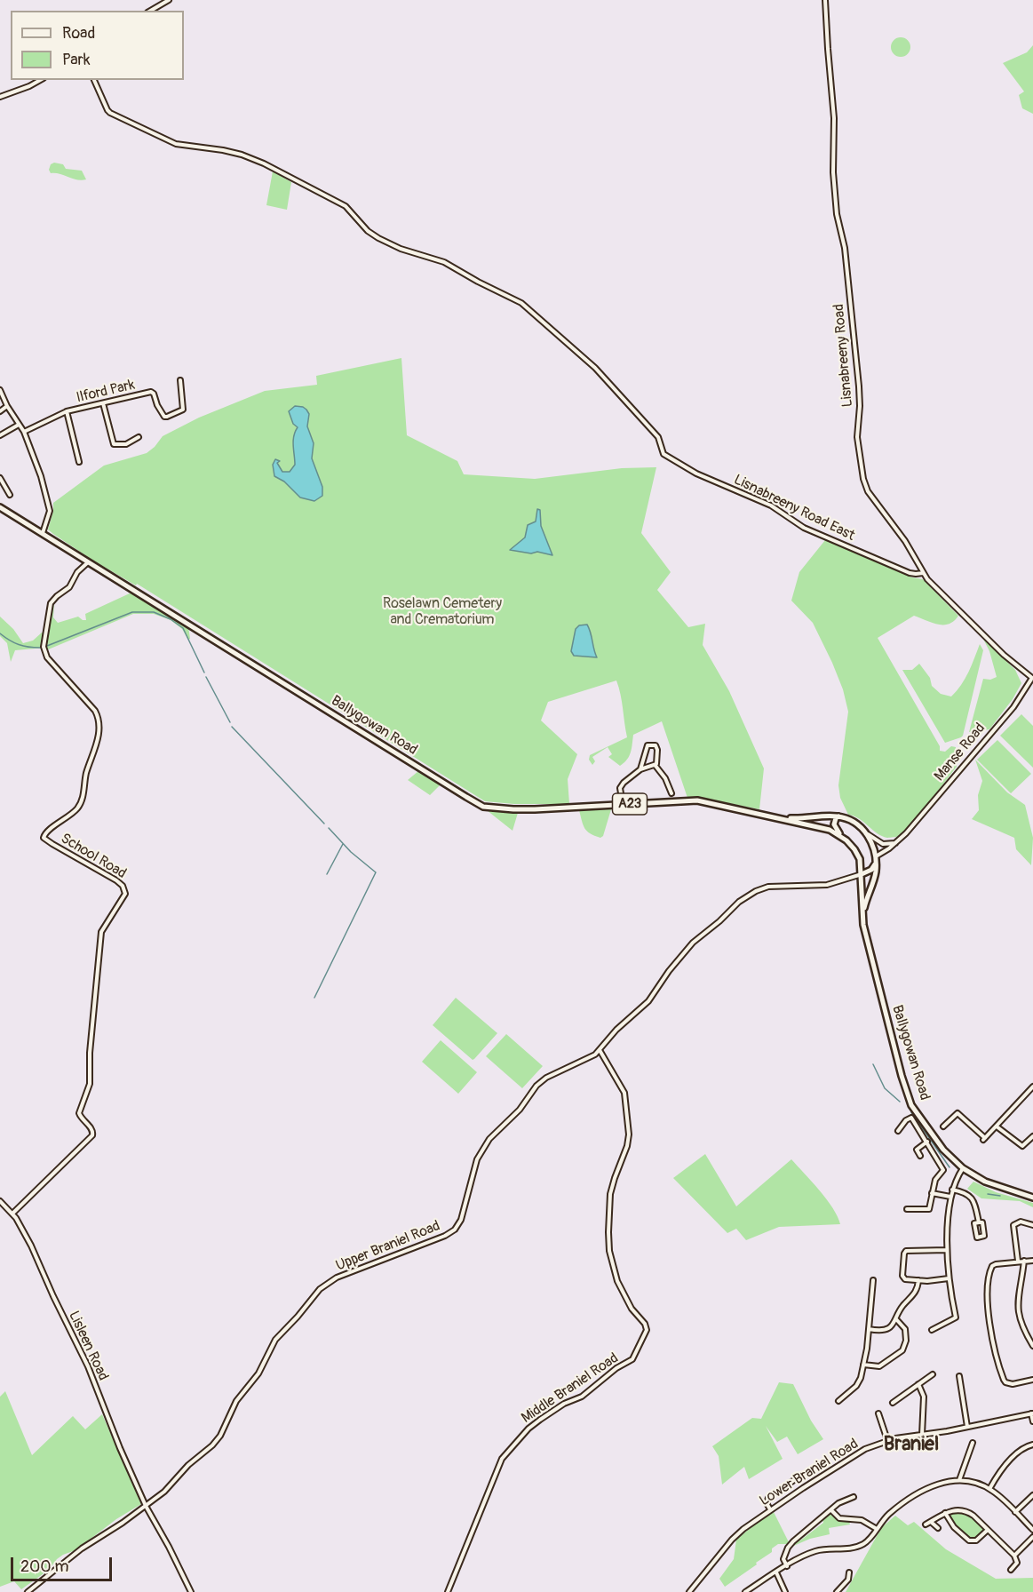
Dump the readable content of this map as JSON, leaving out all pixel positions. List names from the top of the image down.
{
  "streets": {
    "main road": ["Ballygowan Road", "A23"],
    "street": [
      "Lisnabreeny Road",
      "Ilford Park",
      "Lisnabreeny Road East",
      "Manse Road",
      "School Road",
      "Upper Braniel Road",
      "Lisleen Road",
      "Middle Braniel Road",
      "Lower Braniel Road"
    ]
  },
  "crossings": [
    ["Lisnabreeny Road", "Lisnabreeny Road East"],
    ["Lisnabreeny Road", "Manse Road"],
    ["Ballygowan Road", "Manse Road"],
    ["Ballygowan Road", "School Road"],
    ["Ballygowan Road", "Upper Braniel Road"],
    ["School Road", "Lisleen Road"],
    ["Upper Braniel Road", "Lisleen Road"],
    ["Upper Braniel Road", "Middle Braniel Road"]
  ],
  "districts": ["Braniel"],
  "parks": ["Roselawn Cemetery and Crematorium"],
  "legend": ["Road", "Park"],
  "scale_bar": "200 m"
}
